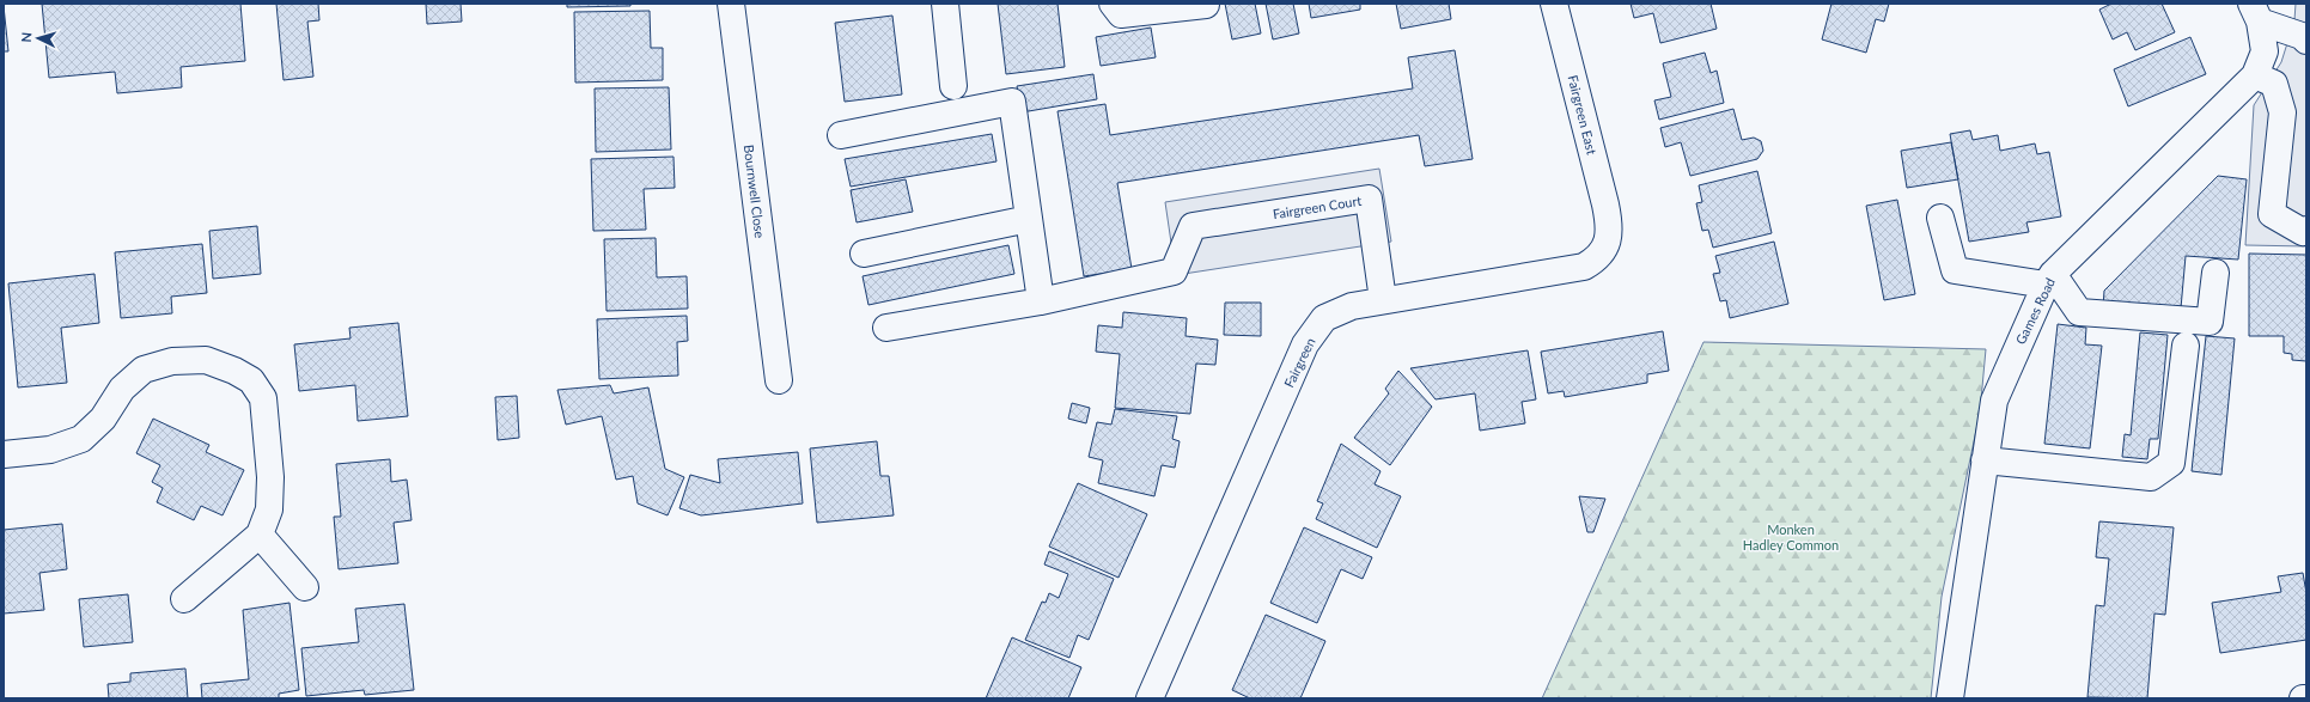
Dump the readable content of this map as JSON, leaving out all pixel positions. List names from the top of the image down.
{
  "streets": {
    "street": [
      "Fairgreen East",
      "Bournwell Close",
      "Fairgreen Court",
      "Games Road",
      "Fairgreen"
    ]
  },
  "crossings": [
    ["Fairgreen East", "Fairgreen"],
    ["Fairgreen Court", "Fairgreen"]
  ],
  "parks": ["Monken Hadley Common"],
  "north": "left"
}
